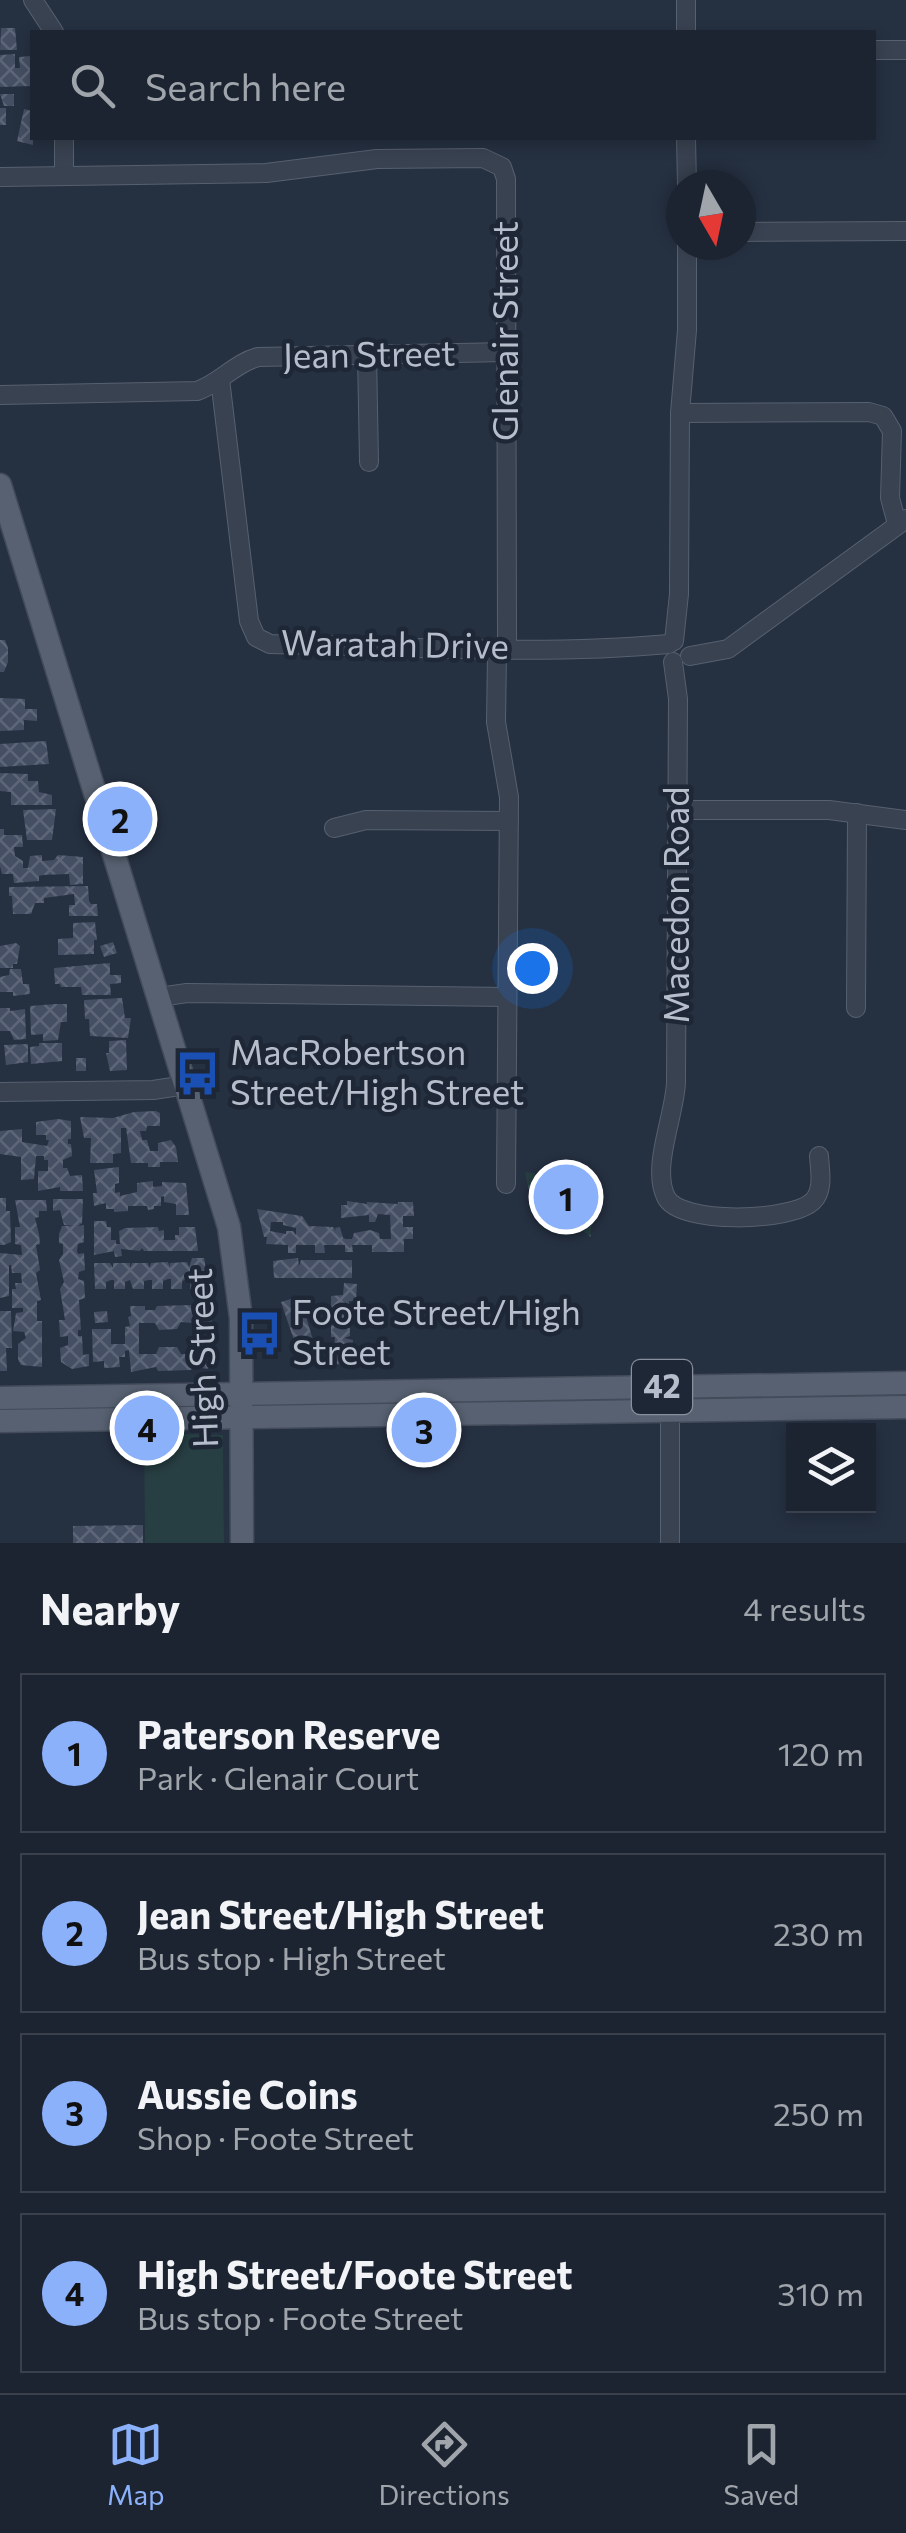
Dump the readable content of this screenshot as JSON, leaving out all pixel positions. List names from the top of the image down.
{
  "streets": {
    "main road": ["High Street", "42"],
    "street": [
      "Glenair Street",
      "Jean Street",
      "Waratah Drive",
      "Macedon Road"
    ]
  },
  "crossings": [
    ["Glenair Street", "Jean Street"],
    ["Glenair Street", "Waratah Drive"],
    ["Jean Street", "Waratah Drive"],
    ["Waratah Drive", "Macedon Road"],
    ["High Street", "42"]
  ],
  "places": {
    "bus stop": ["MacRobertson Street/High Street", "Foote Street/High Street"]
  },
  "north": "bottom",
  "page": {
    "search": "Search here",
    "pins": [
      "2",
      "1",
      "4",
      "3"
    ],
    "heading": ["Nearby", "4 results"],
    "list": [
      {
        "mark": "1",
        "name": "Paterson Reserve",
        "note": "Park · Glenair Court",
        "value": "120 m"
      },
      {
        "mark": "2",
        "name": "Jean Street/High Street",
        "note": "Bus stop · High Street",
        "value": "230 m"
      },
      {
        "mark": "3",
        "name": "Aussie Coins",
        "note": "Shop · Foote Street",
        "value": "250 m"
      },
      {
        "mark": "4",
        "name": "High Street/Foote Street",
        "note": "Bus stop · Foote Street",
        "value": "310 m"
      }
    ],
    "nav": ["Map", "Directions", "Saved"]
  }
}
